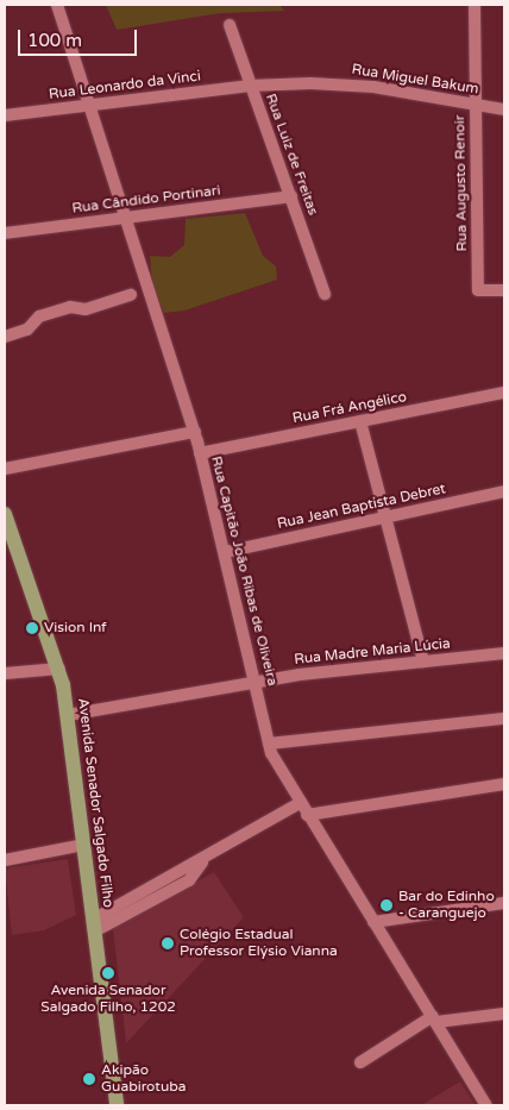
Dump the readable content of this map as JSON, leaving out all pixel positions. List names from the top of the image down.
{
  "streets": {
    "main road": ["Avenida Senador Salgado Filho"],
    "street": [
      "Rua Miguel Bakum",
      "Rua Leonardo da Vinci",
      "Rua Luiz de Freitas",
      "Rua Augusto Renoir",
      "Rua Cândido Portinari",
      "Rua Frá Angélico",
      "Rua Jean Baptista Debret",
      "Rua Capitão João Ribas de Oliveira",
      "Rua Madre Maria Lúcia"
    ]
  },
  "crossings": [
    ["Rua Miguel Bakum", "Rua Leonardo da Vinci"],
    ["Rua Miguel Bakum", "Rua Luiz de Freitas"],
    ["Rua Miguel Bakum", "Rua Augusto Renoir"],
    ["Rua Leonardo da Vinci", "Rua Luiz de Freitas"],
    ["Rua Leonardo da Vinci", "Rua Capitão João Ribas de Oliveira"],
    ["Rua Luiz de Freitas", "Rua Cândido Portinari"],
    ["Rua Cândido Portinari", "Rua Capitão João Ribas de Oliveira"],
    ["Rua Frá Angélico", "Rua Capitão João Ribas de Oliveira"],
    ["Rua Jean Baptista Debret", "Rua Capitão João Ribas de Oliveira"],
    ["Rua Capitão João Ribas de Oliveira", "Rua Madre Maria Lúcia"],
    ["Rua Madre Maria Lúcia", "Avenida Senador Salgado Filho"]
  ],
  "places": [
    "Vision Inf",
    "Bar do Edinho - Caranguejo",
    "Colégio Estadual Professor Elýsio Vianna",
    "Avenida Senador Salgado Filho, 1202",
    "Akipão Guabirotuba"
  ],
  "scale_bar": "100 m"
}
